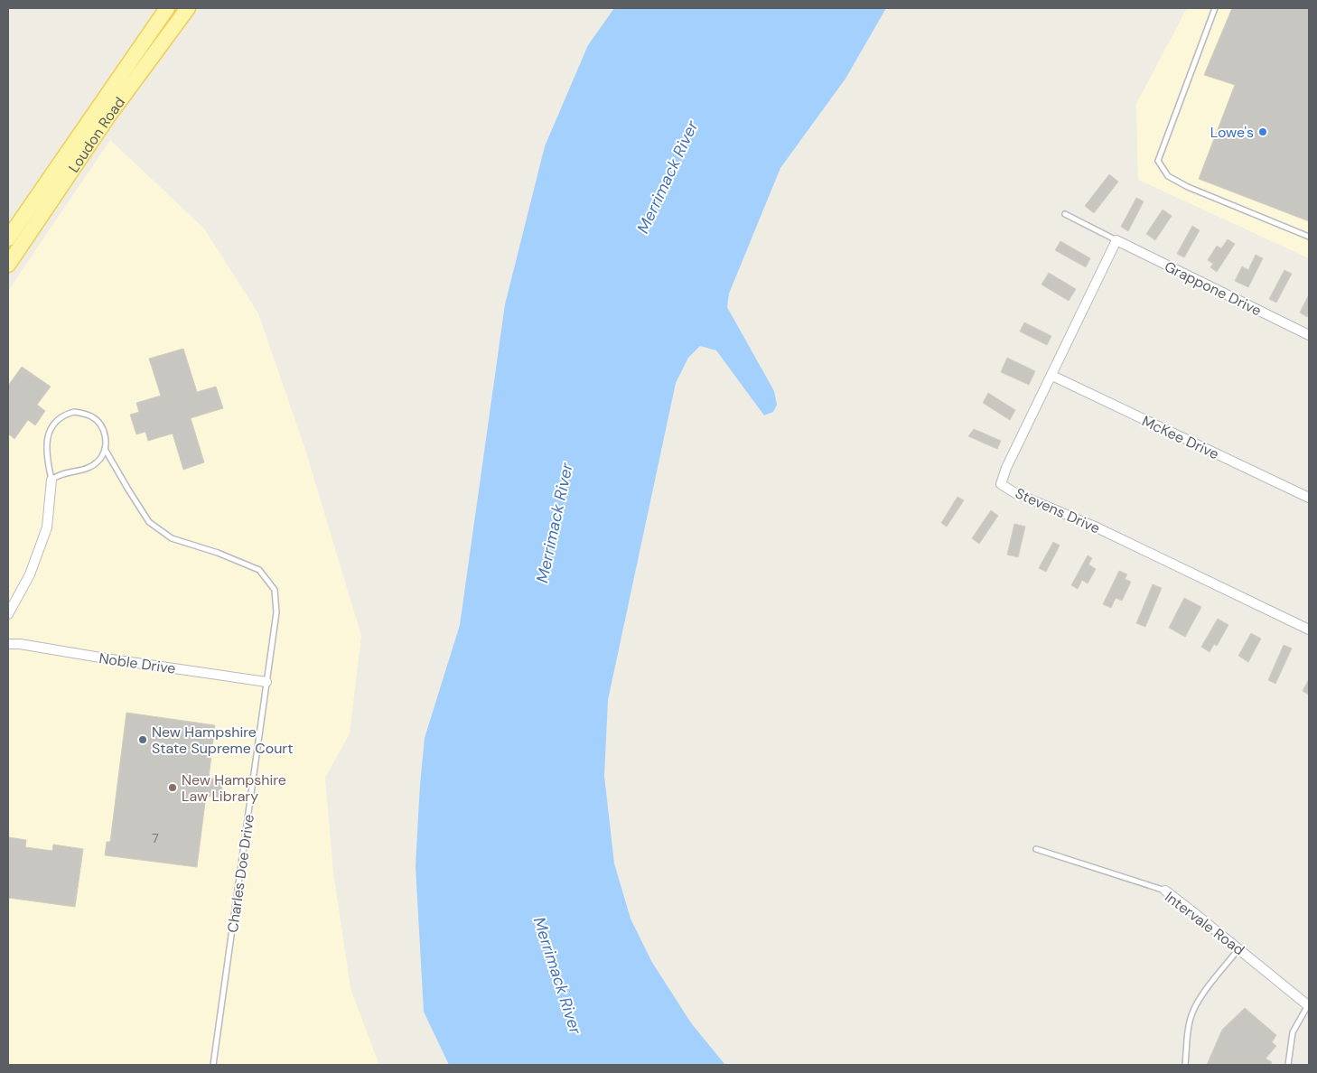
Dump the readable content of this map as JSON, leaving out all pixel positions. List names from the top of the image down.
{
  "streets": {
    "main road": ["Loudon Road"],
    "street": [
      "Grappone Drive",
      "McKee Drive",
      "Stevens Drive",
      "Noble Drive",
      "Charles Doe Drive",
      "Intervale Road"
    ]
  },
  "crossings": [
    ["Grappone Drive", "Stevens Drive"],
    ["McKee Drive", "Stevens Drive"],
    ["Noble Drive", "Charles Doe Drive"]
  ],
  "water": ["Merrimack River"],
  "places": ["Lowe's", "New Hampshire State Supreme Court", "New Hampshire Law Library"],
  "house_numbers": ["7"]
}
